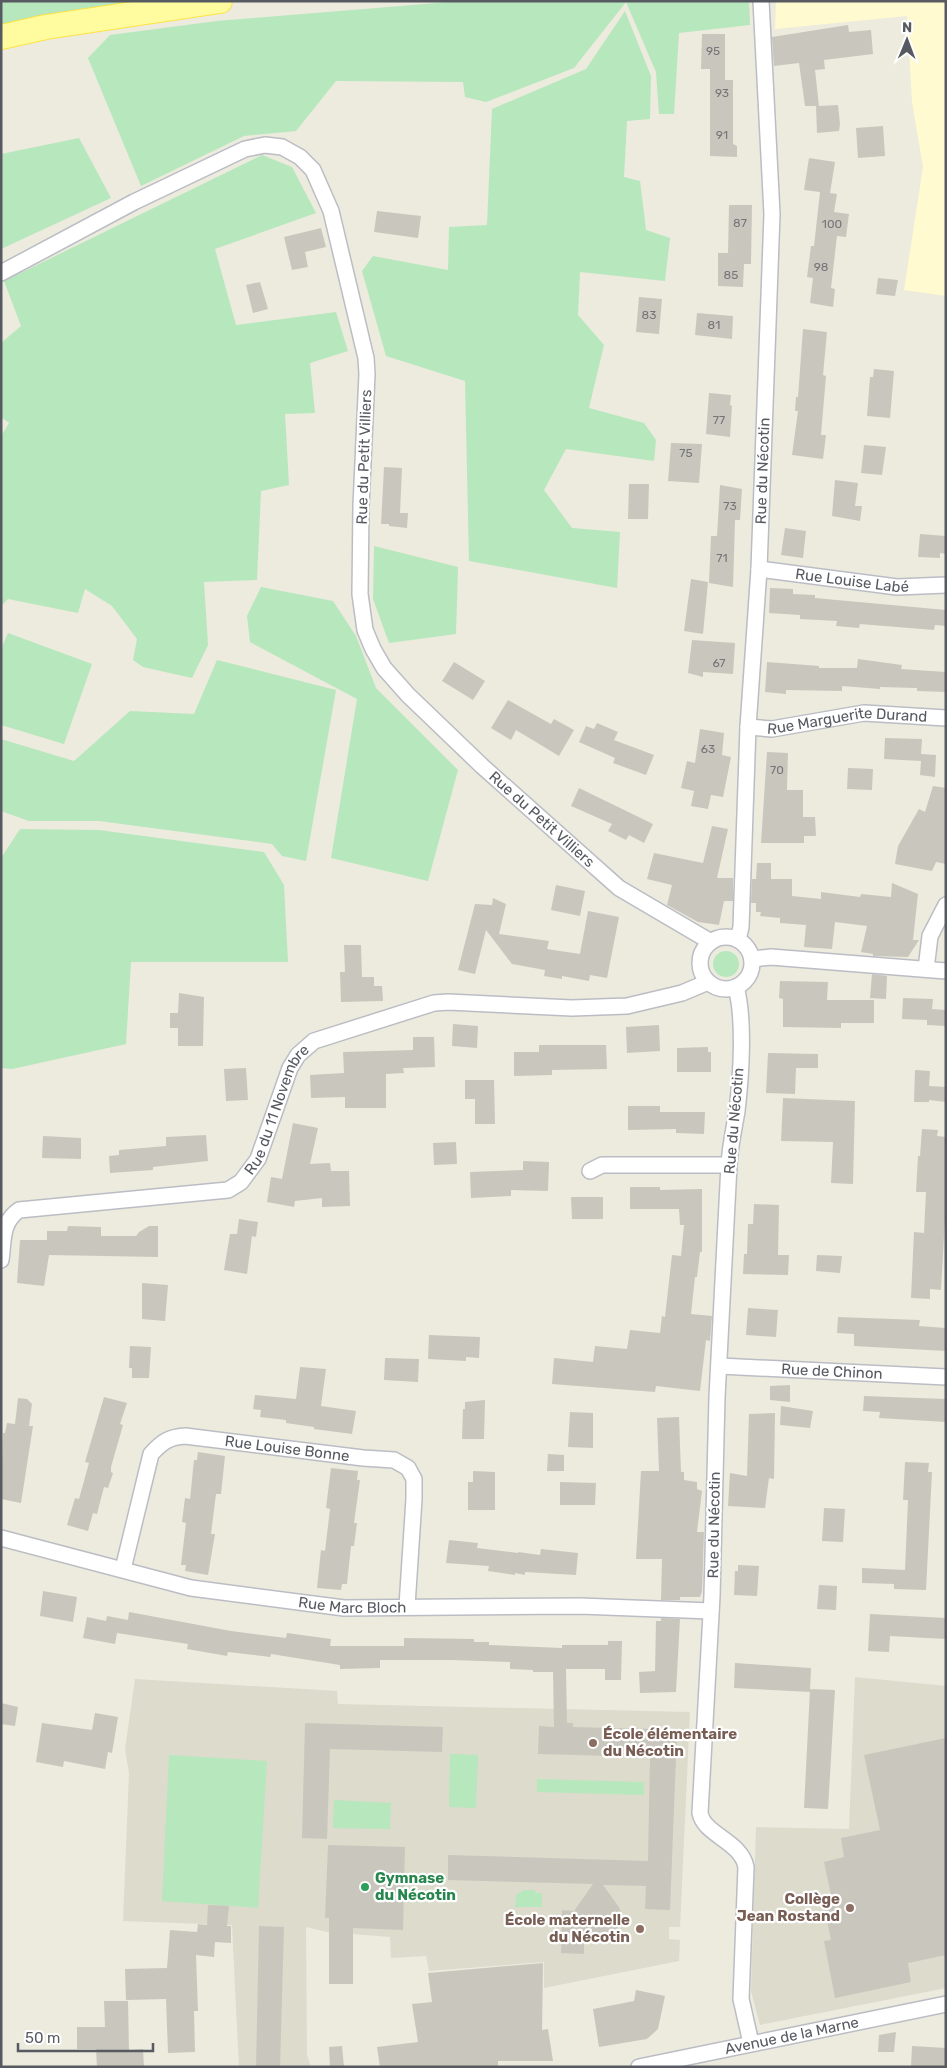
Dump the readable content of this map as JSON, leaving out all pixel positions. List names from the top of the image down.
{
  "streets": {
    "street": [
      "Rue du Petit Villiers",
      "Rue du Nécotin",
      "Rue Louise Labé",
      "Rue Marguerite Durand",
      "Rue du 11 Novembre",
      "Rue de Chinon",
      "Rue Louise Bonne",
      "Rue Marc Bloch",
      "Avenue de la Marne"
    ]
  },
  "crossings": [
    ["Rue du Petit Villiers", "Rue du Nécotin"],
    ["Rue du Petit Villiers", "Rue du 11 Novembre"],
    ["Rue du Nécotin", "Rue Louise Labé"],
    ["Rue du Nécotin", "Rue Marguerite Durand"],
    ["Rue du Nécotin", "Rue du 11 Novembre"],
    ["Rue du Nécotin", "Rue de Chinon"],
    ["Rue du Nécotin", "Rue Marc Bloch"],
    ["Rue du Nécotin", "Avenue de la Marne"],
    ["Rue Louise Bonne", "Rue Marc Bloch"]
  ],
  "places": [
    "École élémentaire du Nécotin",
    "Gymnase du Nécotin",
    "Collège Jean Rostand",
    "École maternelle du Nécotin"
  ],
  "house_numbers": [
    "95",
    "93",
    "91",
    "87",
    "100",
    "98",
    "85",
    "83",
    "81",
    "77",
    "75",
    "73",
    "71",
    "67",
    "63",
    "70"
  ],
  "scale_bar": "50 m",
  "north": "top"
}
